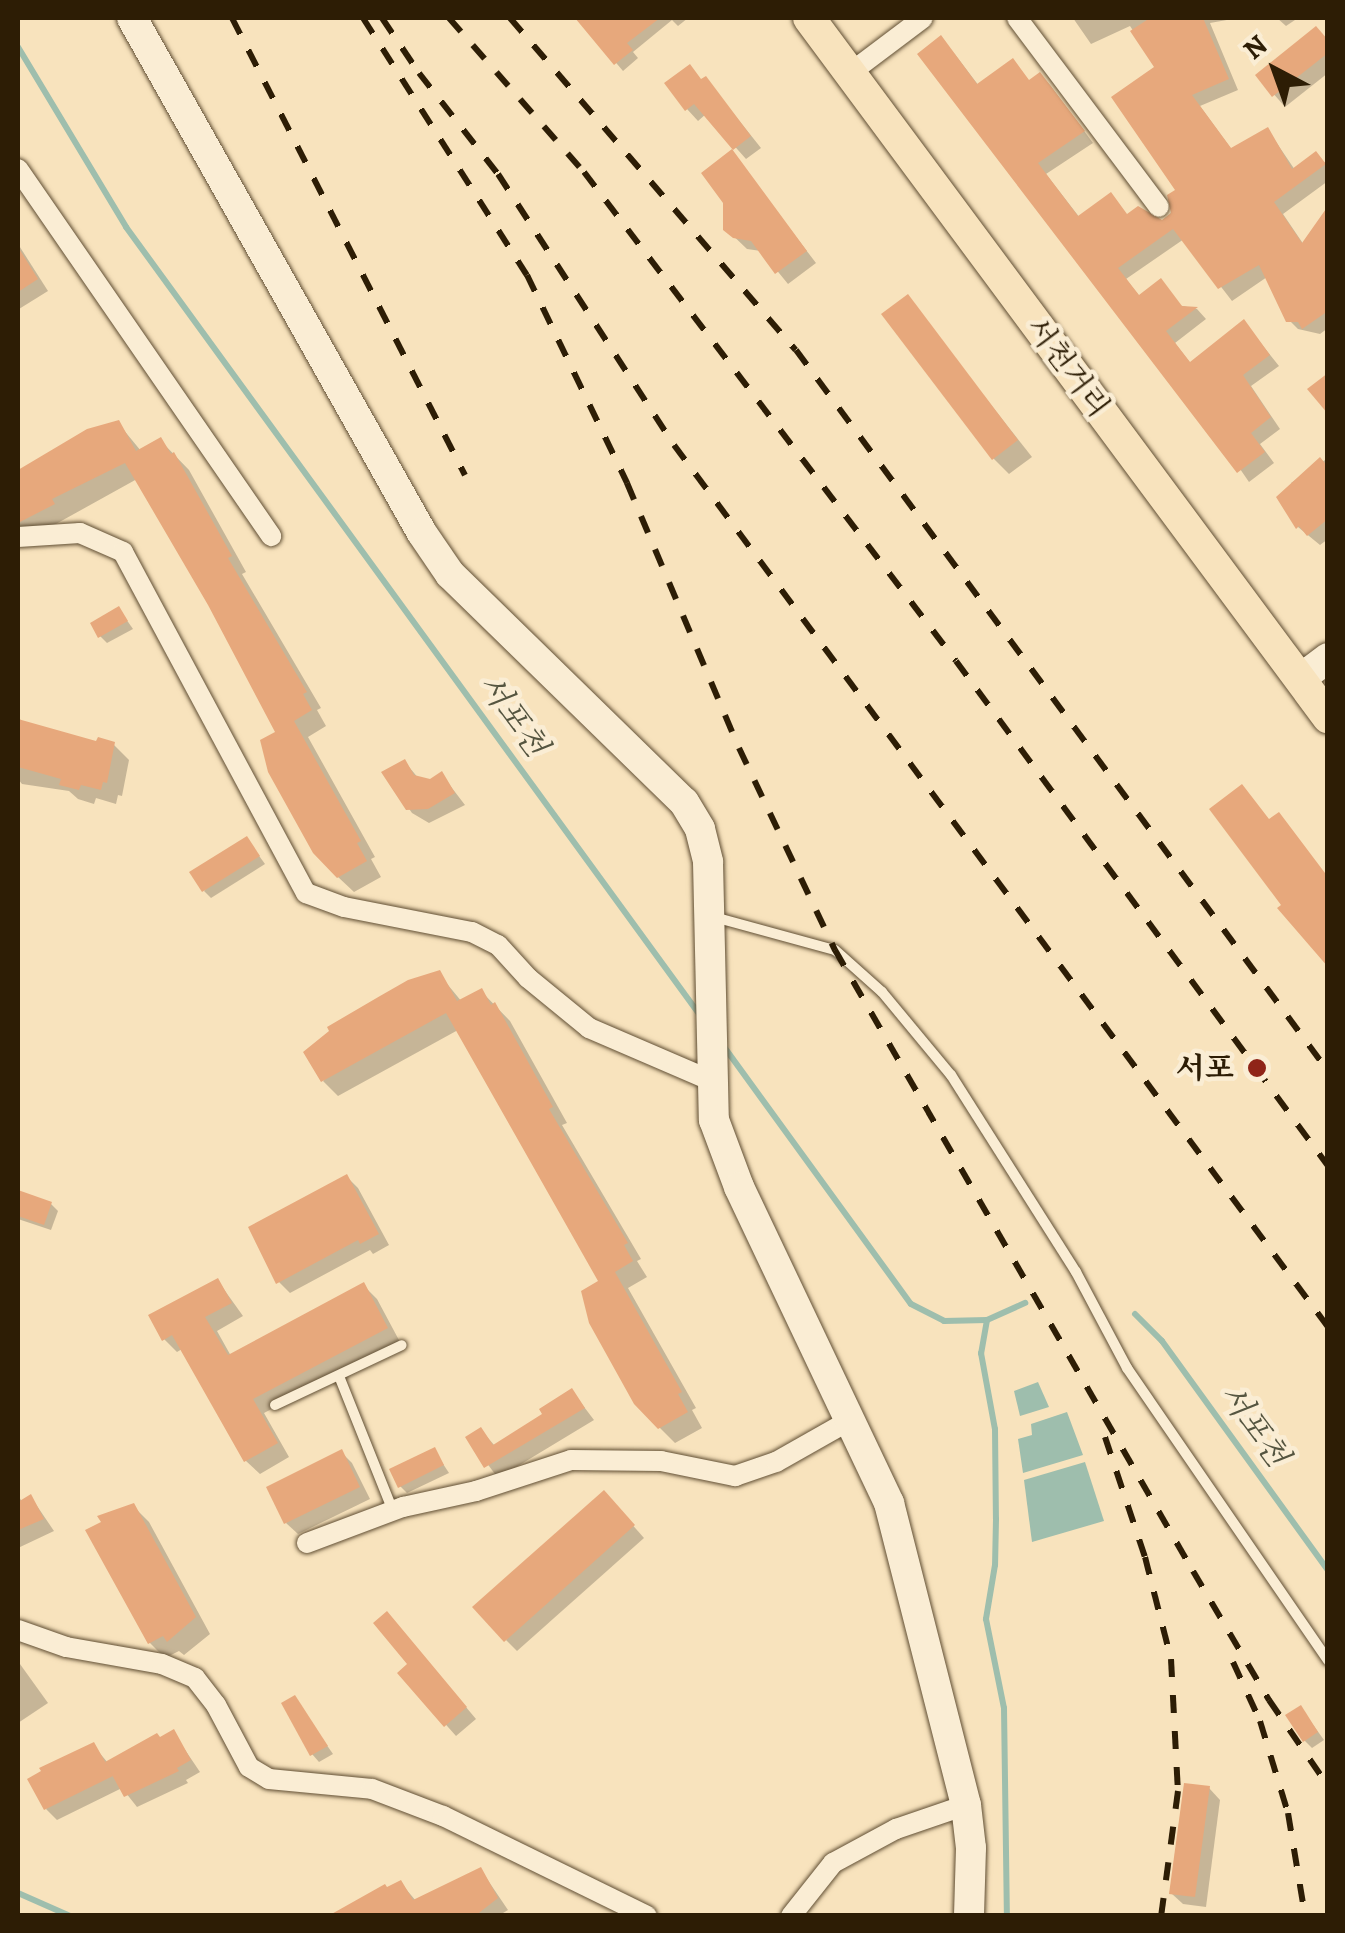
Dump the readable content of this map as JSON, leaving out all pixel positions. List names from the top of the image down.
{
  "streets": {
    "main road": ["서천거리"]
  },
  "water": ["서포천"],
  "places": ["서포"],
  "north": "top left"
}
